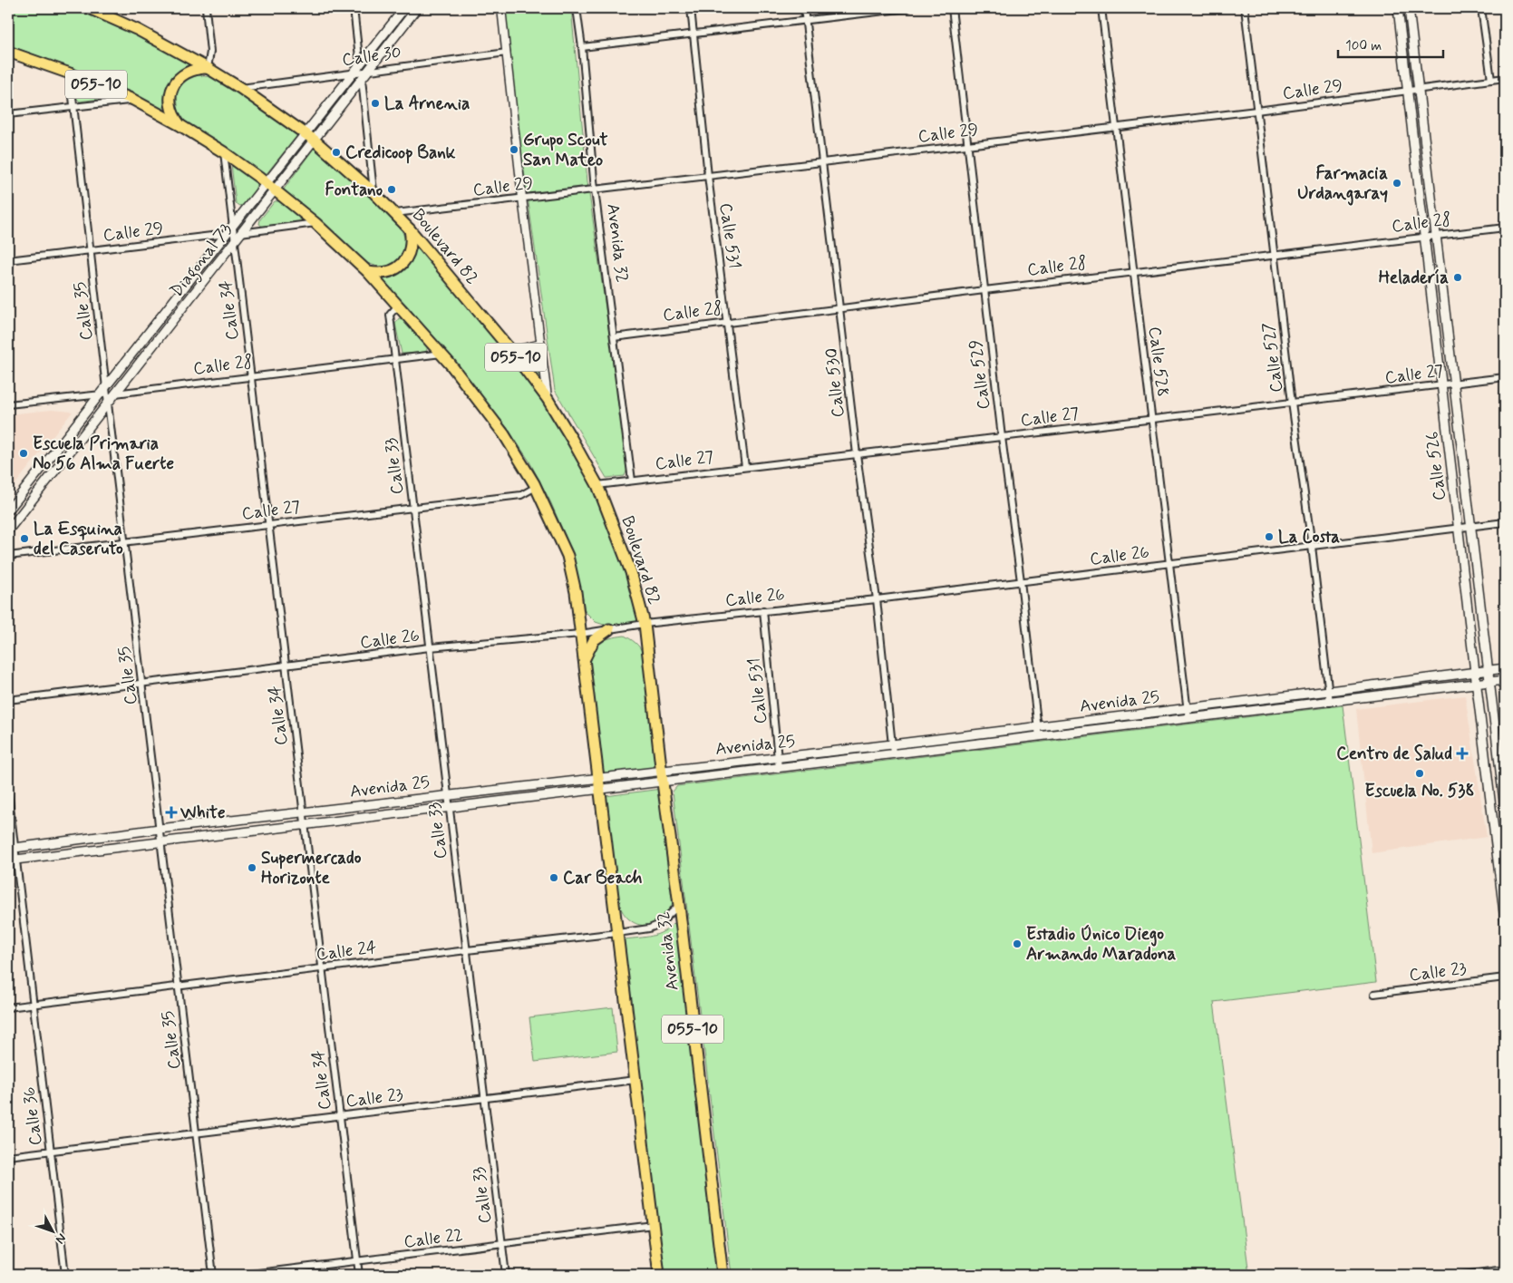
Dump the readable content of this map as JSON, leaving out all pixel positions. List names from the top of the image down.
{
  "streets": {
    "highway": ["055-10", "Avenida 32", "Boulevard 82"],
    "main road": ["Diagonal 73", "Calle 526", "Avenida 25"],
    "street": [
      "Calle 30",
      "Calle 29",
      "Calle 28",
      "Calle 531",
      "Calle 34",
      "Calle 35",
      "Calle 527",
      "Calle 528",
      "Calle 529",
      "Calle 27",
      "Calle 530",
      "Calle 33",
      "Calle 26",
      "Calle 24",
      "Calle 23",
      "Calle 36",
      "Calle 22"
    ]
  },
  "crossings": [
    ["Calle 30", "Boulevard 82"],
    ["Calle 30", "Diagonal 73"],
    ["055-10", "Calle 29"],
    ["055-10", "Calle 28"],
    ["055-10", "Diagonal 73"],
    ["055-10", "Calle 34"],
    ["055-10", "Calle 35"],
    ["055-10", "Calle 27"],
    ["055-10", "Calle 33"],
    ["055-10", "Calle 26"],
    ["055-10", "Avenida 25"],
    ["055-10", "Calle 24"],
    ["055-10", "Calle 23"],
    ["055-10", "Calle 22"],
    ["Calle 29", "Calle 531"],
    ["Calle 29", "Avenida 32"],
    ["Calle 29", "Boulevard 82"],
    ["Calle 29", "Diagonal 73"],
    ["Calle 29", "Calle 34"],
    ["Calle 29", "Calle 35"],
    ["Calle 29", "Calle 527"],
    ["Calle 29", "Calle 528"],
    ["Calle 29", "Calle 529"],
    ["Calle 29", "Calle 530"],
    ["Calle 29", "Calle 526"],
    ["Calle 28", "Calle 531"],
    ["Calle 28", "Avenida 32"],
    ["Calle 28", "Diagonal 73"],
    ["Calle 28", "Calle 34"],
    ["Calle 28", "Calle 35"],
    ["Calle 28", "Calle 527"],
    ["Calle 28", "Calle 528"],
    ["Calle 28", "Calle 529"],
    ["Calle 28", "Calle 530"],
    ["Calle 28", "Calle 33"],
    ["Calle 28", "Calle 526"],
    ["Calle 531", "Calle 27"],
    ["Calle 531", "Calle 26"],
    ["Calle 531", "Avenida 25"],
    ["Avenida 32", "Boulevard 82"],
    ["Avenida 32", "Calle 27"],
    ["Avenida 32", "Calle 26"],
    ["Avenida 32", "Avenida 25"],
    ["Avenida 32", "Calle 24"],
    ["Boulevard 82", "Diagonal 73"],
    ["Boulevard 82", "Calle 27"],
    ["Boulevard 82", "Calle 26"],
    ["Diagonal 73", "Calle 34"],
    ["Diagonal 73", "Calle 35"],
    ["Calle 34", "Calle 27"],
    ["Calle 34", "Calle 26"],
    ["Calle 34", "Avenida 25"],
    ["Calle 34", "Calle 24"],
    ["Calle 34", "Calle 23"],
    ["Calle 34", "Calle 22"],
    ["Calle 35", "Calle 27"],
    ["Calle 35", "Calle 26"],
    ["Calle 35", "Avenida 25"],
    ["Calle 35", "Calle 24"],
    ["Calle 35", "Calle 23"],
    ["Calle 527", "Calle 27"],
    ["Calle 527", "Calle 26"],
    ["Calle 527", "Avenida 25"],
    ["Calle 528", "Calle 27"],
    ["Calle 528", "Calle 26"],
    ["Calle 528", "Avenida 25"],
    ["Calle 529", "Calle 27"],
    ["Calle 529", "Calle 26"],
    ["Calle 529", "Avenida 25"],
    ["Calle 27", "Calle 530"],
    ["Calle 27", "Calle 33"],
    ["Calle 27", "Calle 526"],
    ["Calle 530", "Calle 26"],
    ["Calle 530", "Avenida 25"],
    ["Calle 33", "Calle 26"],
    ["Calle 33", "Avenida 25"],
    ["Calle 33", "Calle 24"],
    ["Calle 33", "Calle 23"],
    ["Calle 33", "Calle 22"],
    ["Calle 526", "Calle 26"],
    ["Calle 526", "Avenida 25"],
    ["Avenida 25", "Calle 36"],
    ["Calle 24", "Calle 36"],
    ["Calle 23", "Calle 36"]
  ],
  "places": {
    "other": [
      "La Arnenia",
      "Grupo Scout San Mateo",
      "Credicoop Bank",
      "Farmacia Urdangaray",
      "Fontano",
      "Heladería",
      "Escuela Primaria No 56 Alma Fuerte",
      "La Costa",
      "La Esquina del Caseruto",
      "Escuela No. 538",
      "Supermercado Horizonte",
      "Car Beach",
      "Estadio Único Diego Armando Maradona"
    ],
    "health": ["Centro de Salud", "White"]
  },
  "scale_bar": "100 m",
  "north": "bottom right"
}
